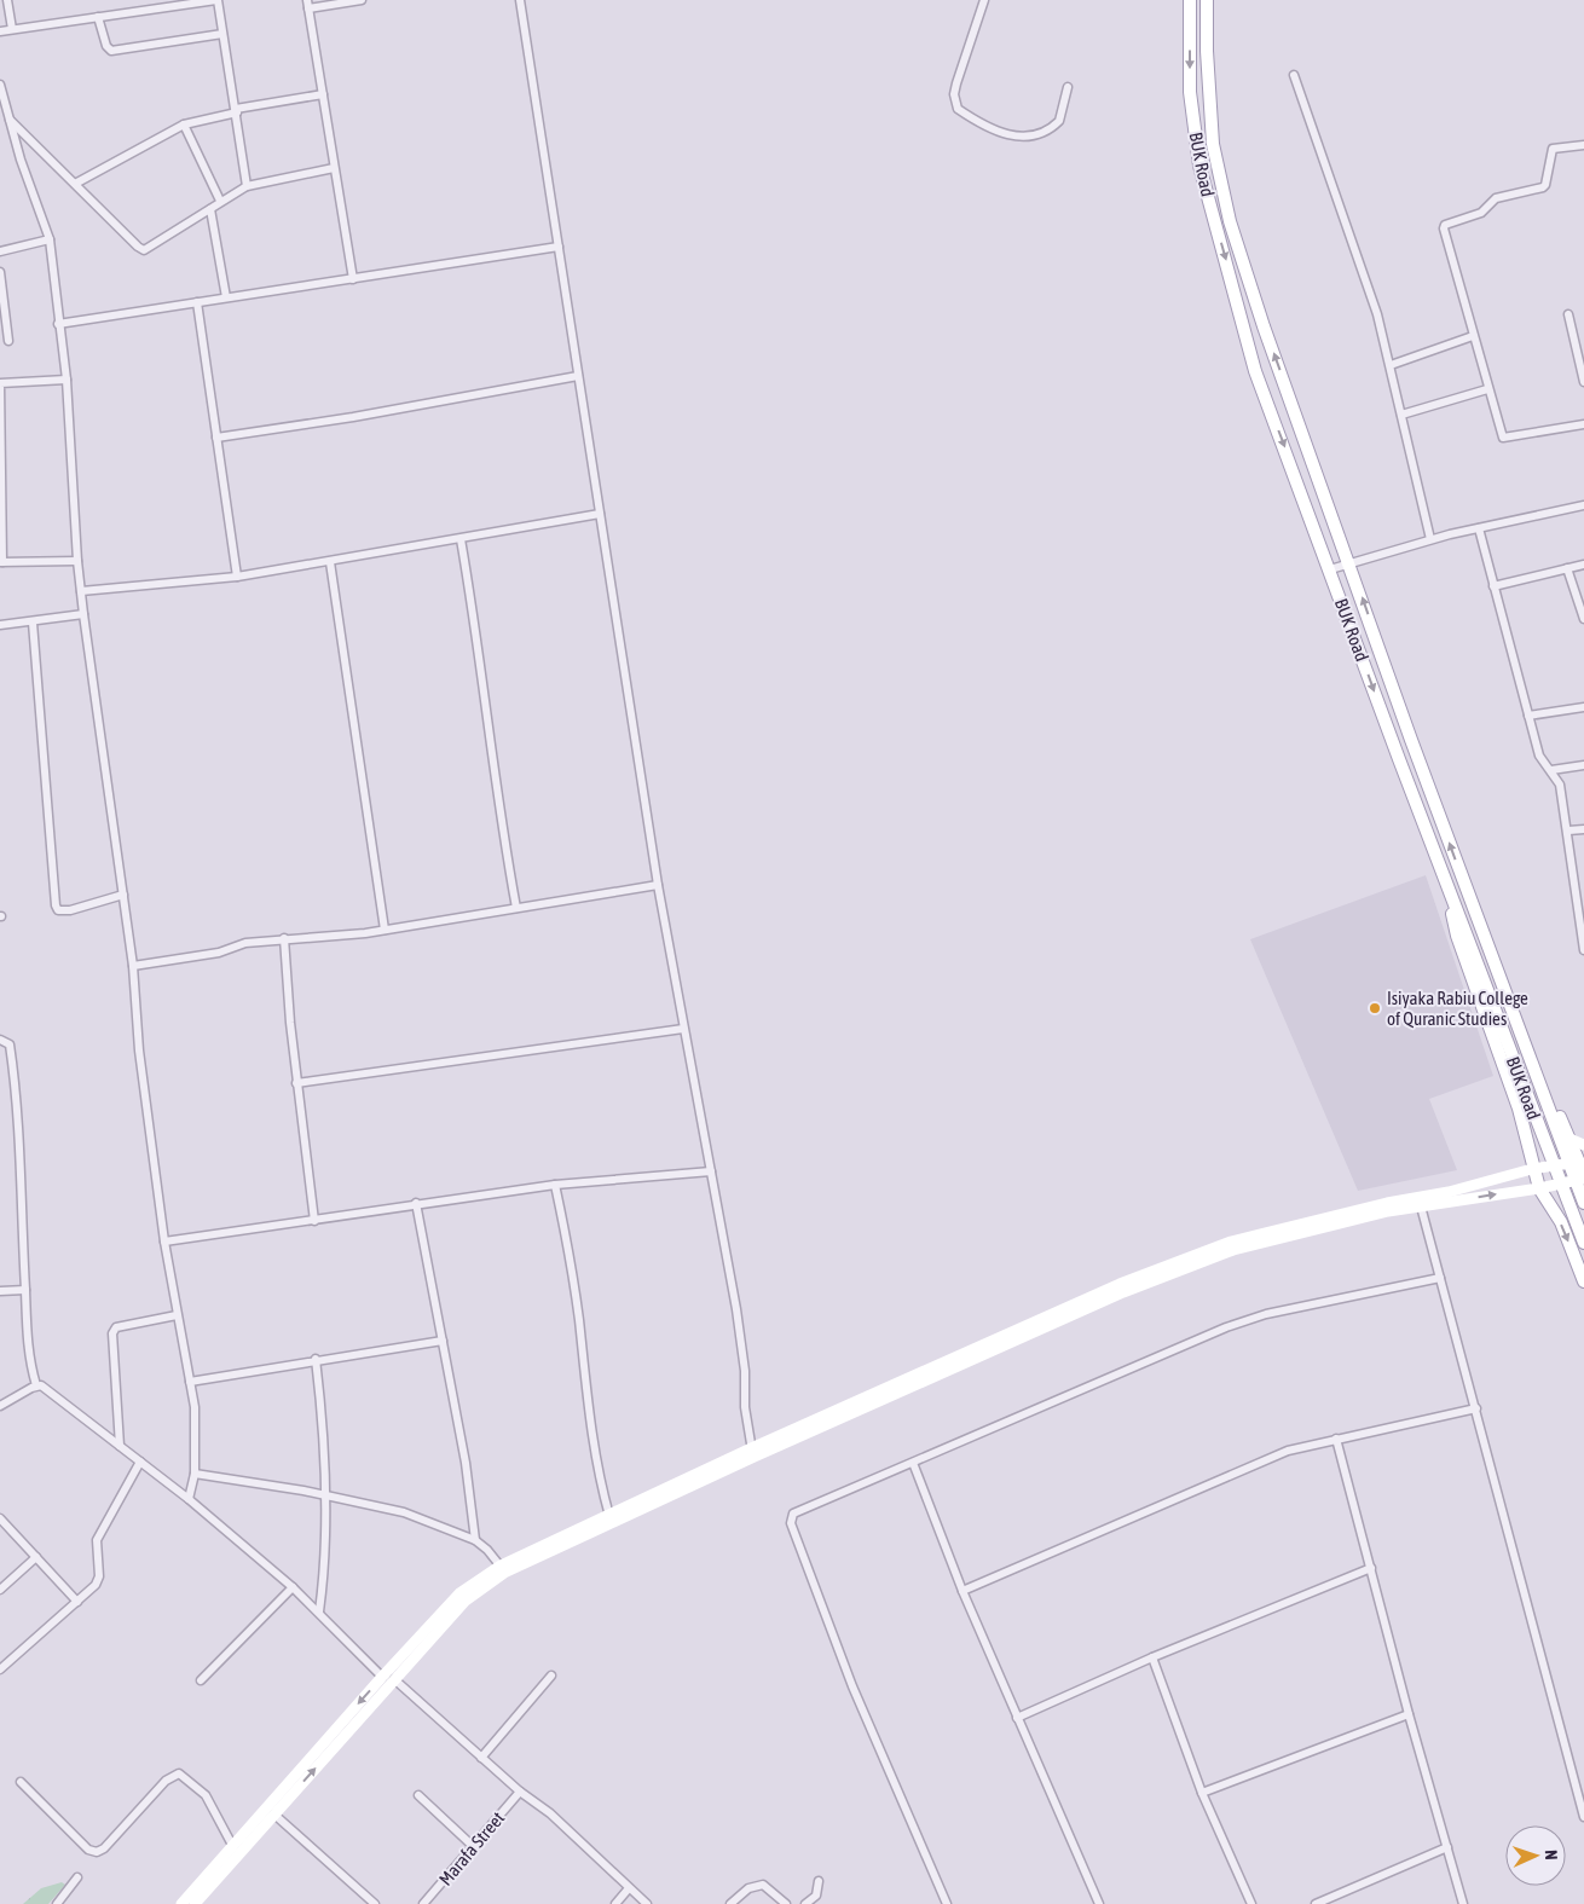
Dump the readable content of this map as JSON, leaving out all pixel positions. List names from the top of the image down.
{
  "streets": {
    "main road": ["BUK Road"],
    "street": ["Marafa Street"]
  },
  "places": ["Isiyaka Rabiu College of Quranic Studies"],
  "north": "right"
}
